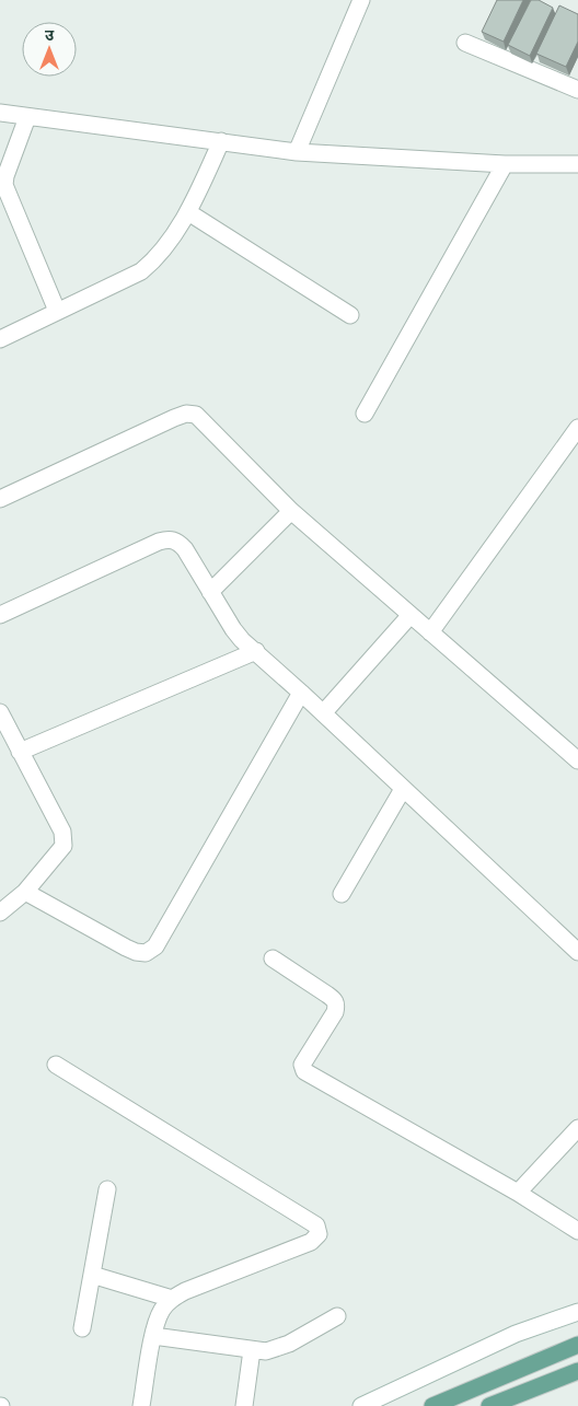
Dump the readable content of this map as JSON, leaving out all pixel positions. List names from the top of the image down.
{
  "north": "top"
}
